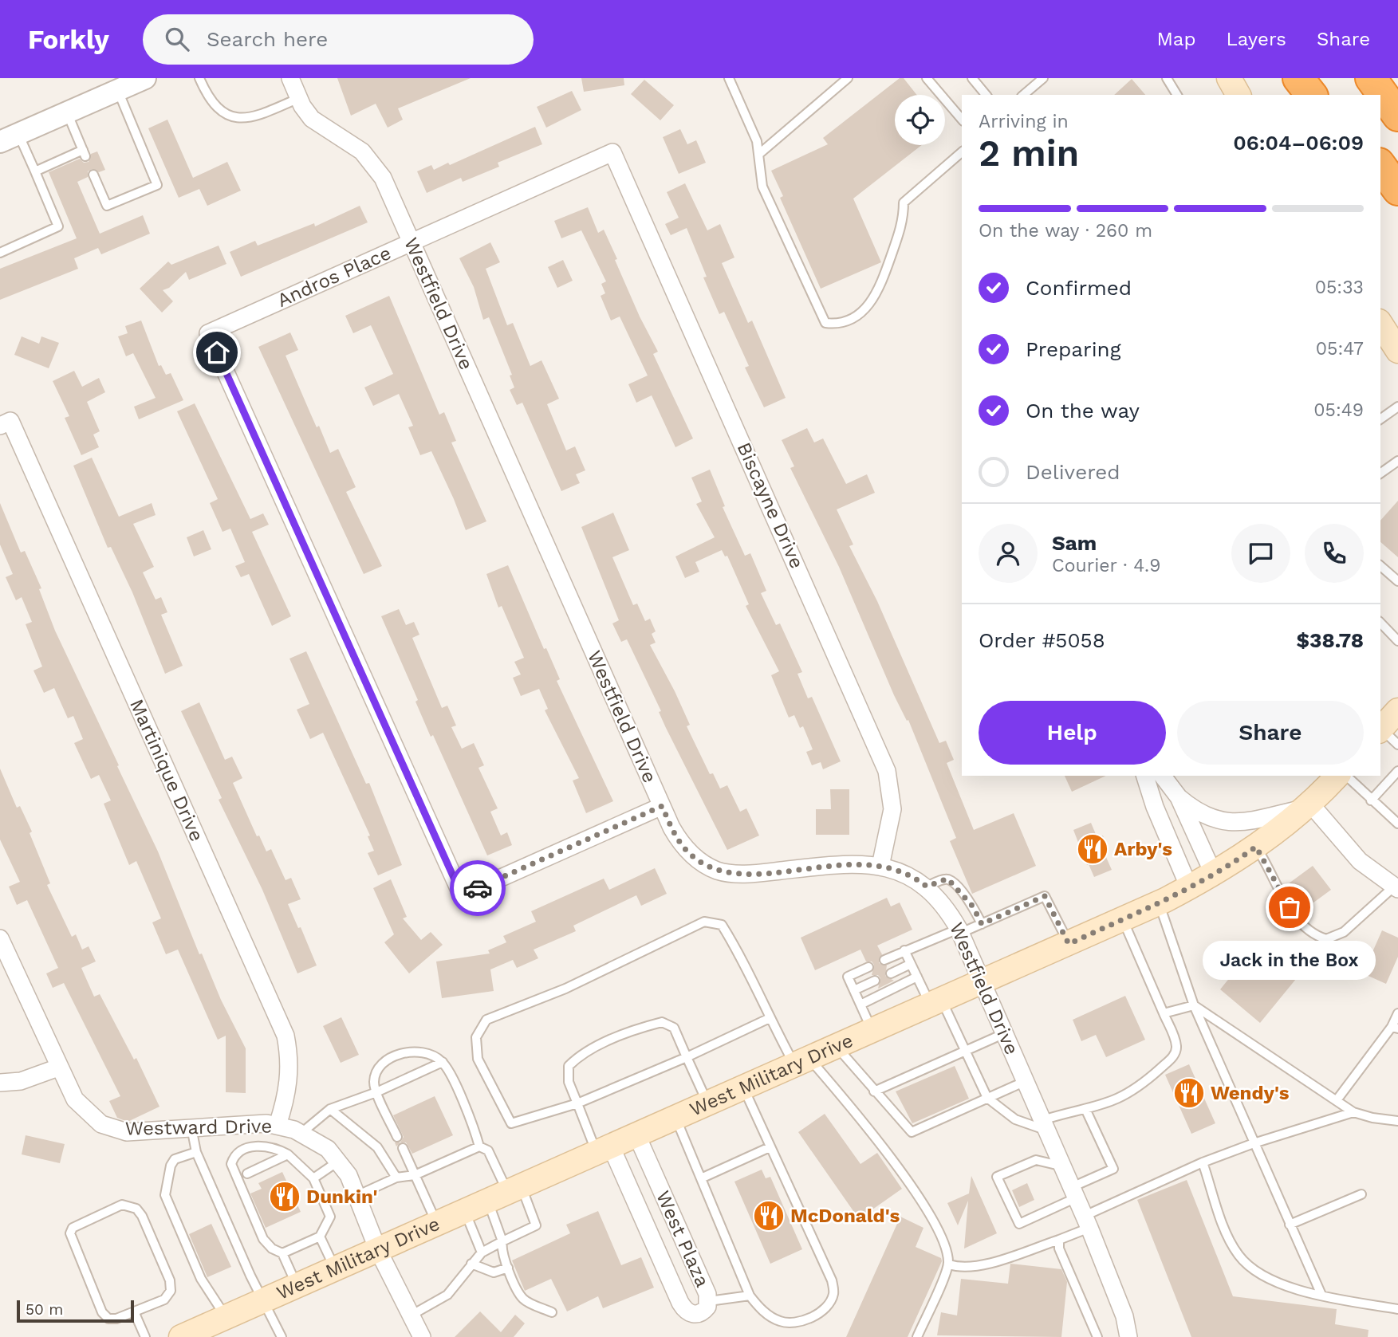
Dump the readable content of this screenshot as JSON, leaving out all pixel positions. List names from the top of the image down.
{
  "streets": {
    "main road": ["West Military Drive"],
    "street": [
      "Andros Place",
      "Westfield Drive",
      "Biscayne Drive",
      "Martinique Drive",
      "Westward Drive",
      "West Plaza"
    ]
  },
  "crossings": [
    ["Andros Place", "Westfield Drive"],
    ["Andros Place", "Biscayne Drive"],
    ["Westfield Drive", "Biscayne Drive"],
    ["Westfield Drive", "West Military Drive"],
    ["Martinique Drive", "Westward Drive"],
    ["West Military Drive", "Westward Drive"],
    ["West Military Drive", "West Plaza"]
  ],
  "places": {
    "restaurant": [
      "Arby's",
      "Wendy's",
      "Dunkin'",
      "McDonald's"
    ],
    "other": ["Jack in the Box"]
  },
  "scale_bar": "50 m",
  "page": {
    "header": "Forkly",
    "search": "Search here",
    "nav": ["Map", "Layers", "Share"],
    "heading": ["2 min", "Arriving in", "06:04–06:09"],
    "panel": [
      "Sam",
      "Courier · 4.9",
      "Order #5058",
      "$38.78"
    ],
    "bar": "On the way · 260 m",
    "list": [
      ["Confirmed", "05:33"],
      ["Preparing", "05:47"],
      ["On the way", "05:49"],
      "Delivered"
    ],
    "buttons": ["Help", "Share"],
    "bubble": "Jack in the Box",
    "scale": "50 m"
  }
}
